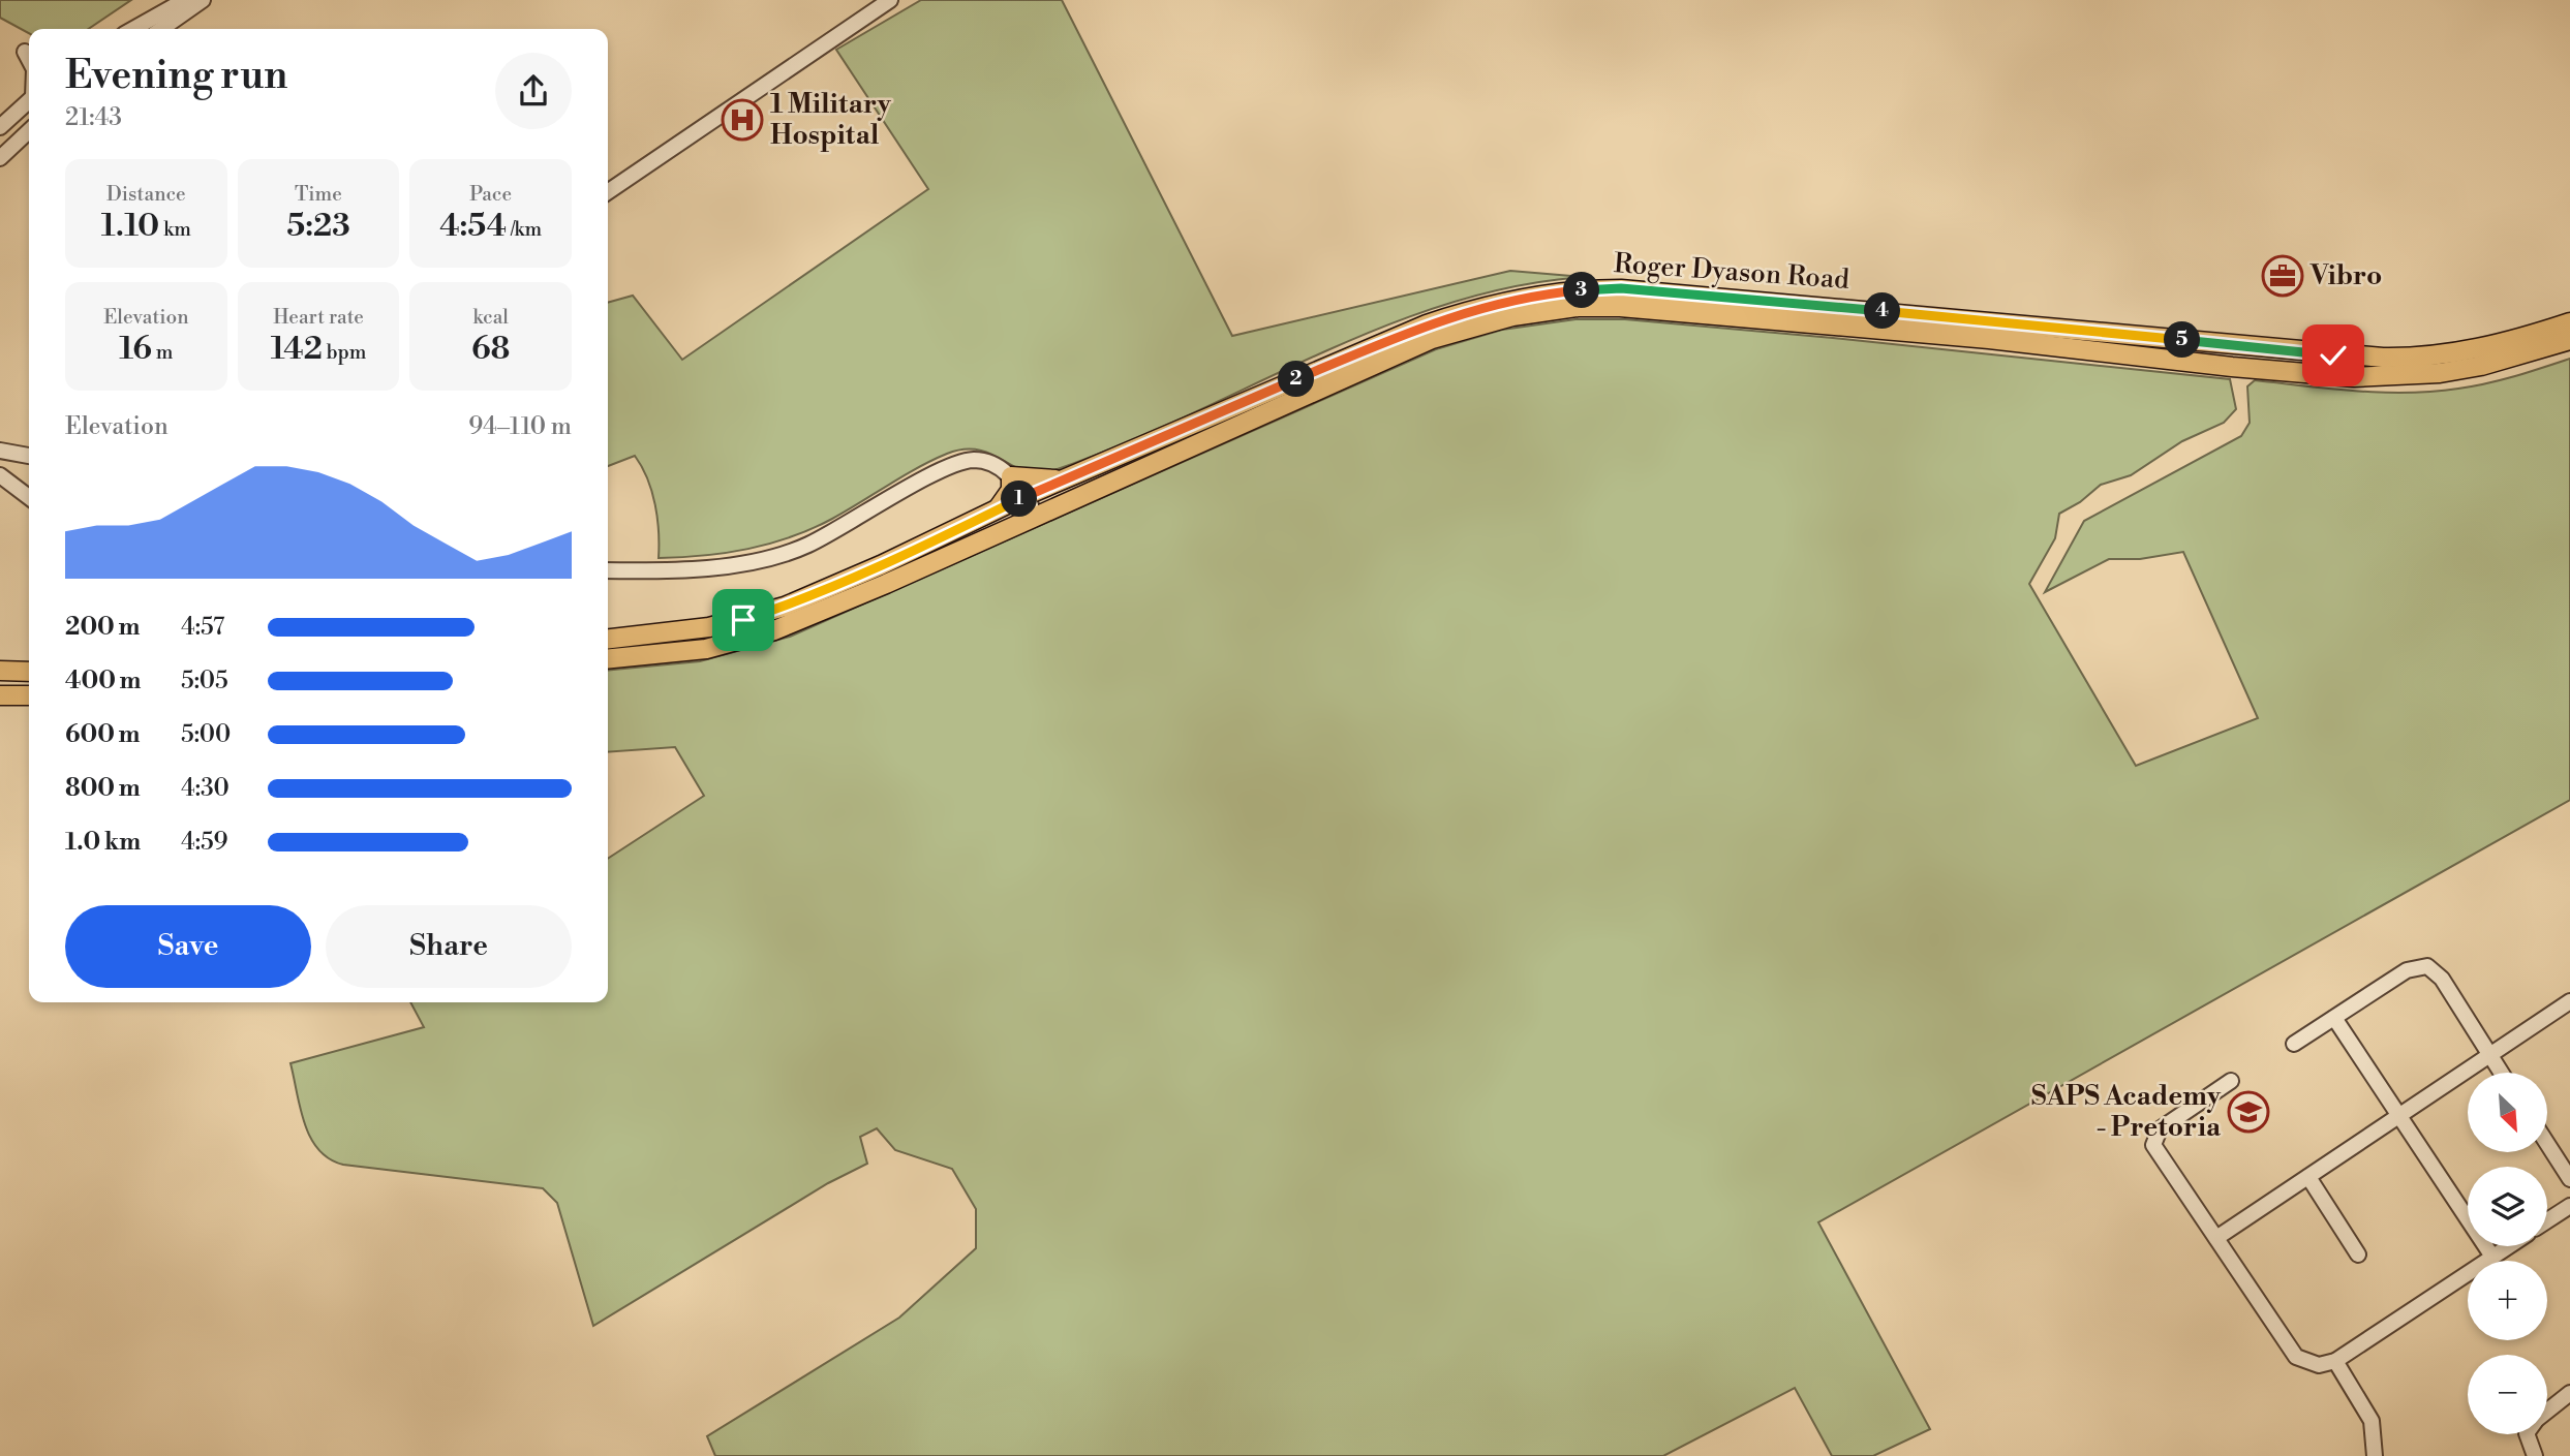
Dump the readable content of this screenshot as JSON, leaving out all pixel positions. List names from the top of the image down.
{
  "streets": {
    "main road": ["Roger Dyason Road"]
  },
  "places": {
    "hospital": ["1 Military Hospital"],
    "office": ["Vibro"],
    "school or university": ["SAPS Academy - Pretoria"]
  },
  "north": "bottom right",
  "page": {
    "heading": ["Evening run", "21:43"],
    "stats": [
      ["Distance", "1.10 km"],
      ["Time", "5:23"],
      ["Pace", "4:54 /km"],
      ["Elevation", "16 m"],
      ["Heart rate", "142 bpm"],
      ["kcal", "68"]
    ],
    "pins": [
      "3",
      "4",
      "5",
      "2",
      "1"
    ],
    "chart": ["Elevation", "94–110 m"],
    "list": [
      {
        "name": "200 m",
        "note": "4:57"
      },
      {
        "name": "400 m",
        "note": "5:05"
      },
      {
        "name": "600 m",
        "note": "5:00"
      },
      {
        "name": "800 m",
        "note": "4:30"
      },
      {
        "name": "1.0 km",
        "note": "4:59"
      }
    ],
    "buttons": ["Save", "Share"],
    "map_buttons": ["+", "−"]
  }
}
